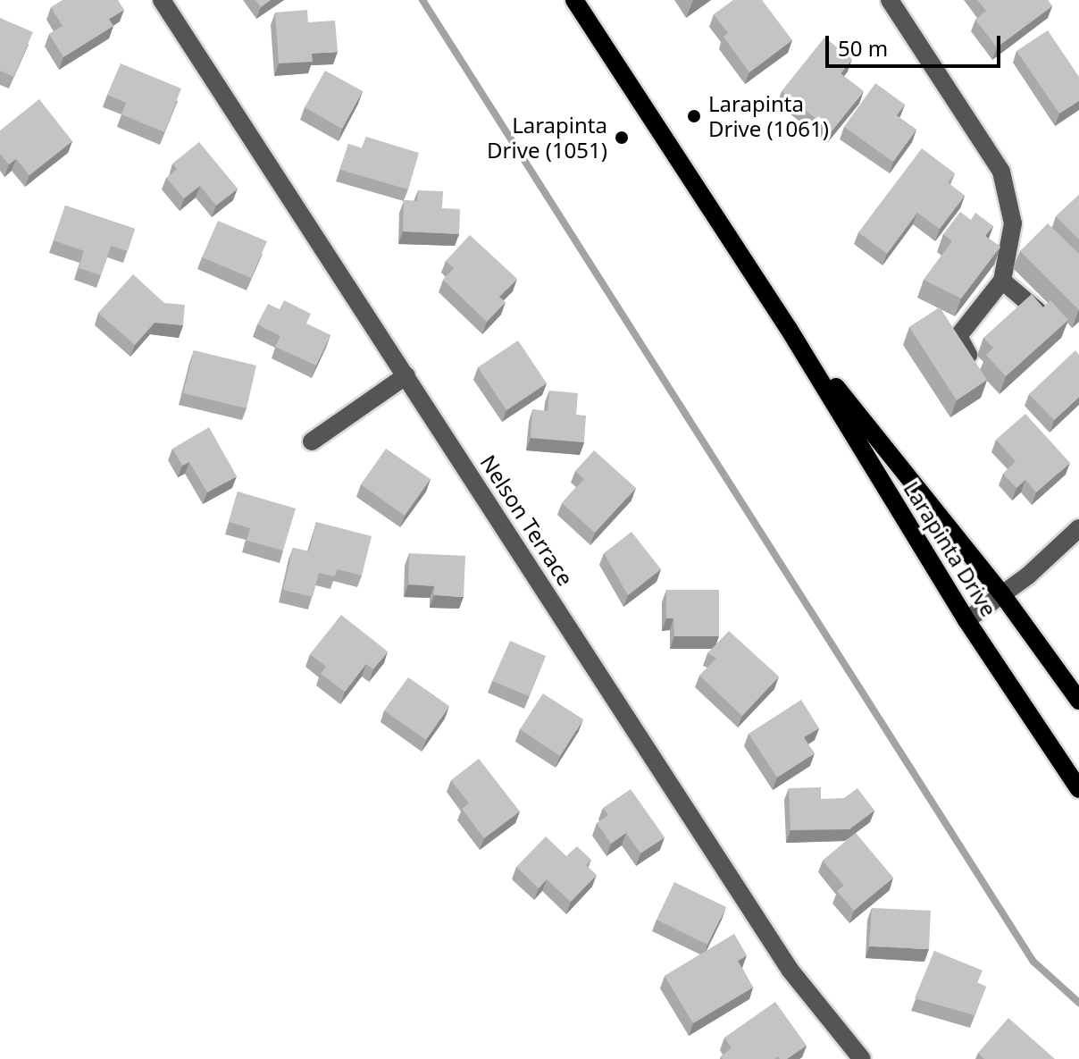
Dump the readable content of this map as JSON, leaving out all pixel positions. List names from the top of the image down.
{
  "streets": {
    "main road": ["Larapinta Drive"],
    "street": ["Nelson Terrace"]
  },
  "places": ["Larapinta Drive (1061)", "Larapinta Drive (1051)"],
  "scale_bar": "50 m"
}
